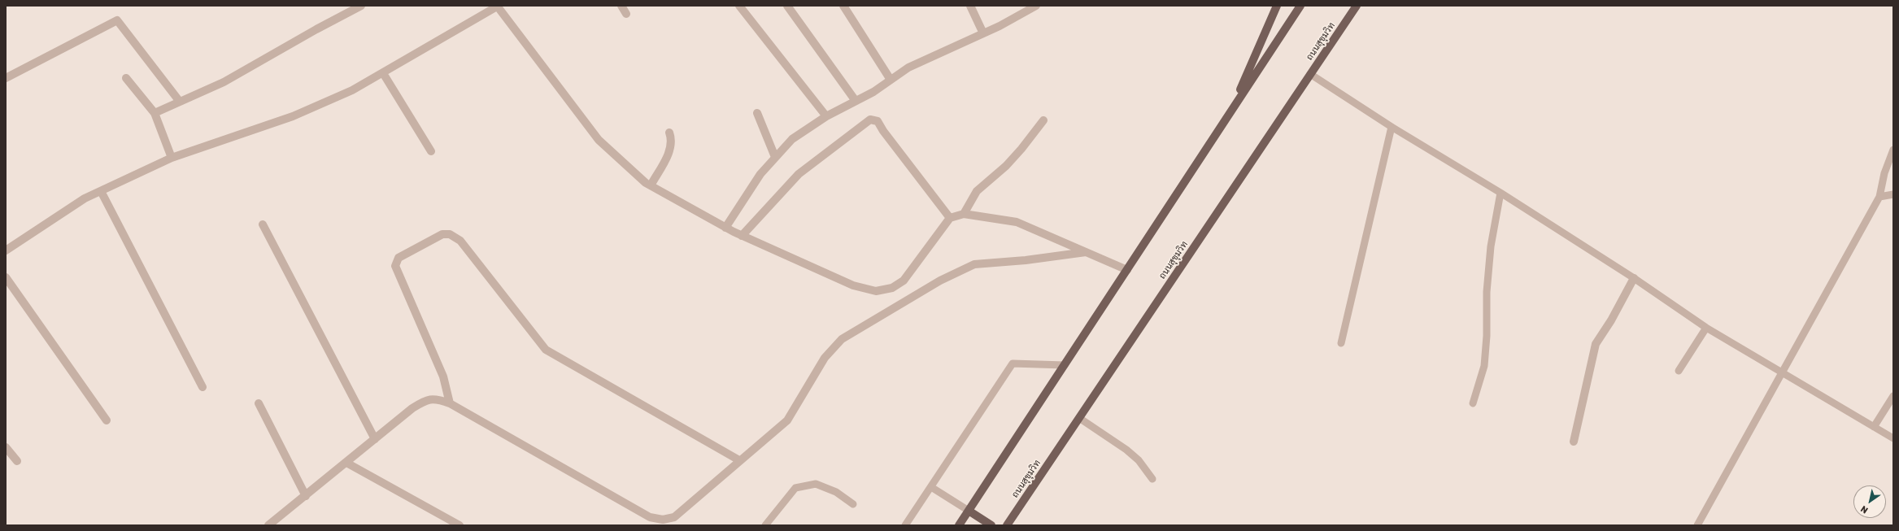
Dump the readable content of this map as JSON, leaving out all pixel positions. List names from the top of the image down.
{
  "streets": {
    "main road": ["ถนนสุขุมวิท"]
  },
  "north": "bottom left"
}
